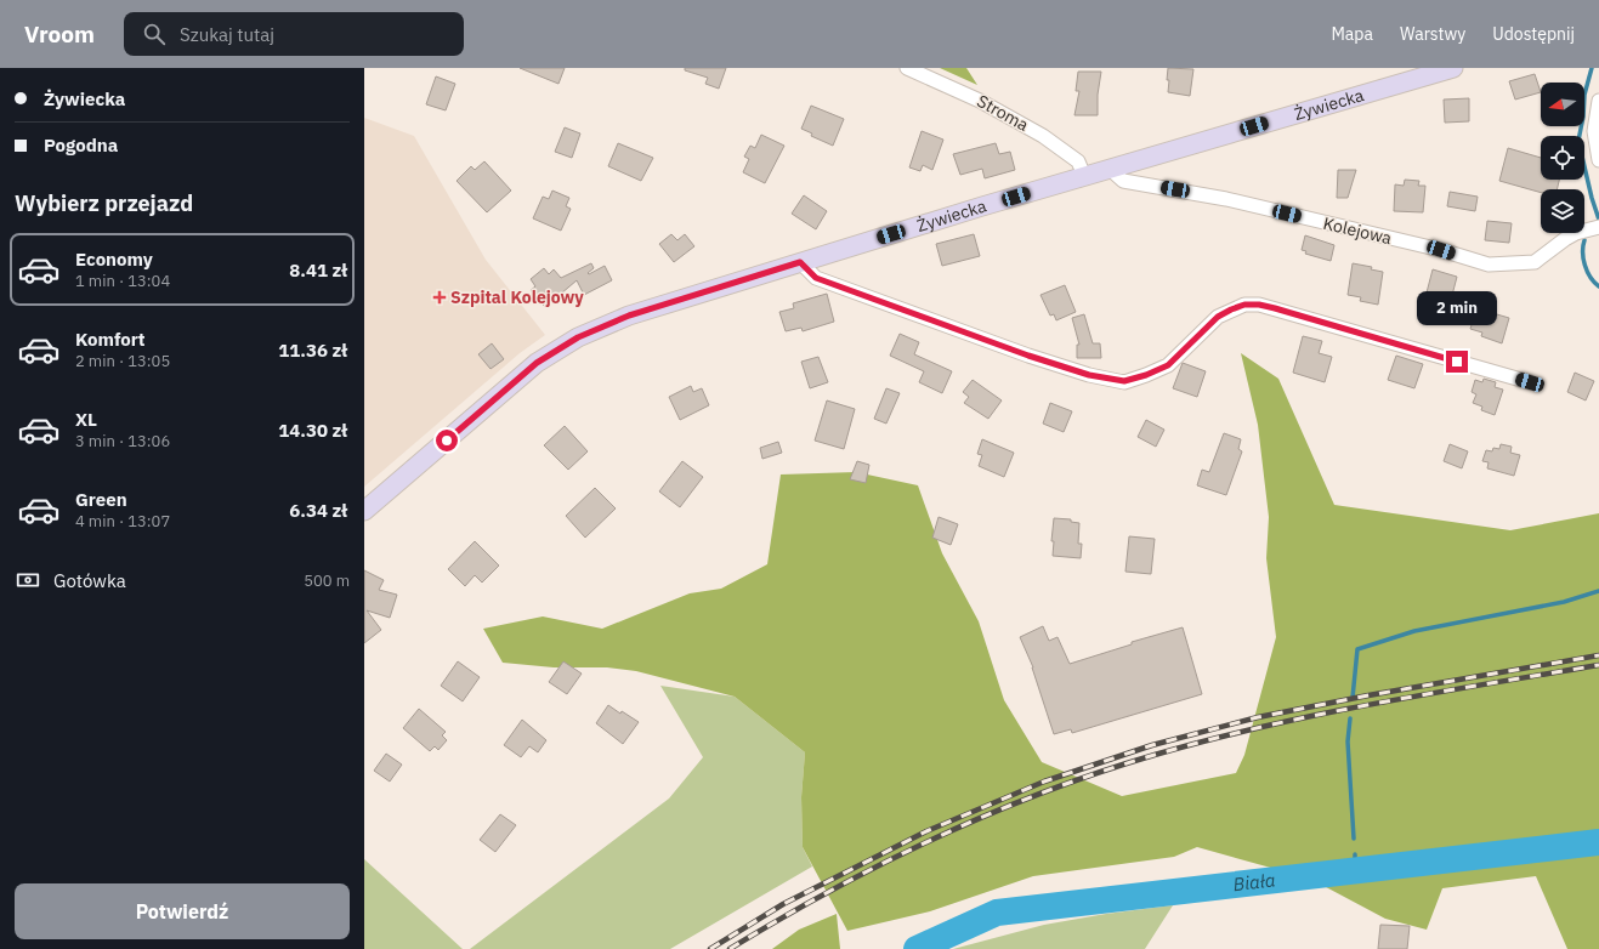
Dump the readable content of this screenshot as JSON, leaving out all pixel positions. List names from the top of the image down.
{
  "streets": {
    "main road": ["Żywiecka"],
    "street": ["Stroma", "Kolejowa"]
  },
  "crossings": [
    ["Żywiecka", "Stroma"],
    ["Żywiecka", "Kolejowa"]
  ],
  "water": ["Biała"],
  "places": {
    "health": ["Szpital Kolejowy"]
  },
  "north": "left",
  "page": {
    "header": "Vroom",
    "search": "Szukaj tutaj",
    "nav": ["Mapa", "Warstwy", "Udostępnij"],
    "banner": ["Żywiecka", "Pogodna"],
    "heading": "Wybierz przejazd",
    "list": [
      {
        "name": "Economy",
        "note": "1 min · 13:04",
        "value": "8.41 zł"
      },
      {
        "name": "Komfort",
        "note": "2 min · 13:05",
        "value": "11.36 zł"
      },
      {
        "name": "XL",
        "note": "3 min · 13:06",
        "value": "14.30 zł"
      },
      {
        "name": "Green",
        "note": "4 min · 13:07",
        "value": "6.34 zł"
      }
    ],
    "bubble": "2 min",
    "pay": ["Gotówka", "500 m"],
    "buttons": "Potwierdź"
  }
}
